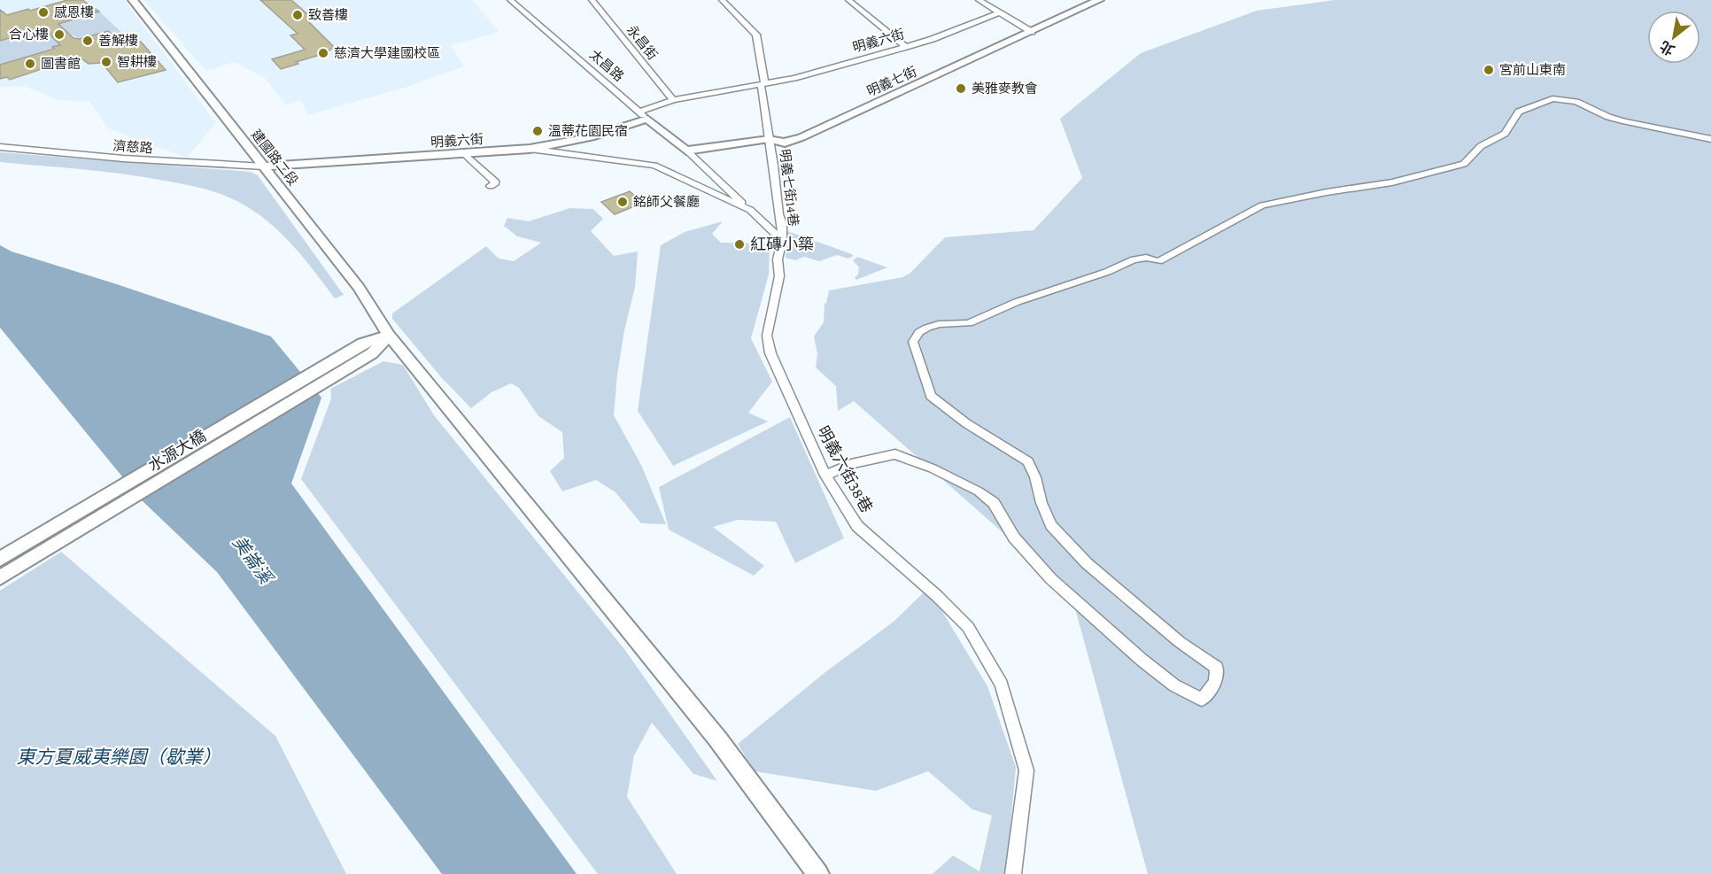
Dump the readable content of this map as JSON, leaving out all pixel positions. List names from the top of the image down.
{
  "streets": {
    "street": [
      "明義六街",
      "永昌街",
      "太昌路",
      "明義七街",
      "濟慈路",
      "建國路二段",
      "明義七街14巷",
      "水源大橋",
      "明義六街38巷"
    ]
  },
  "crossings": [
    ["明義六街", "永昌街"],
    ["明義六街", "太昌路"],
    ["明義六街", "濟慈路"],
    ["明義六街", "建國路二段"],
    ["明義六街", "明義七街14巷"],
    ["太昌路", "明義七街"],
    ["明義七街", "明義七街14巷"],
    ["濟慈路", "建國路二段"],
    ["明義七街14巷", "明義六街38巷"]
  ],
  "water": ["美崙溪"],
  "parks": ["東方夏威夷樂園（歇業）"],
  "places": [
    "感恩樓",
    "致善樓",
    "合心樓",
    "善解樓",
    "慈濟大學建國校區",
    "智耕樓",
    "圖書館",
    "宮前山東南",
    "美雅麥教會",
    "溫蒂花園民宿",
    "銘師父餐廳",
    "紅磚小築"
  ],
  "north": "bottom left"
}
